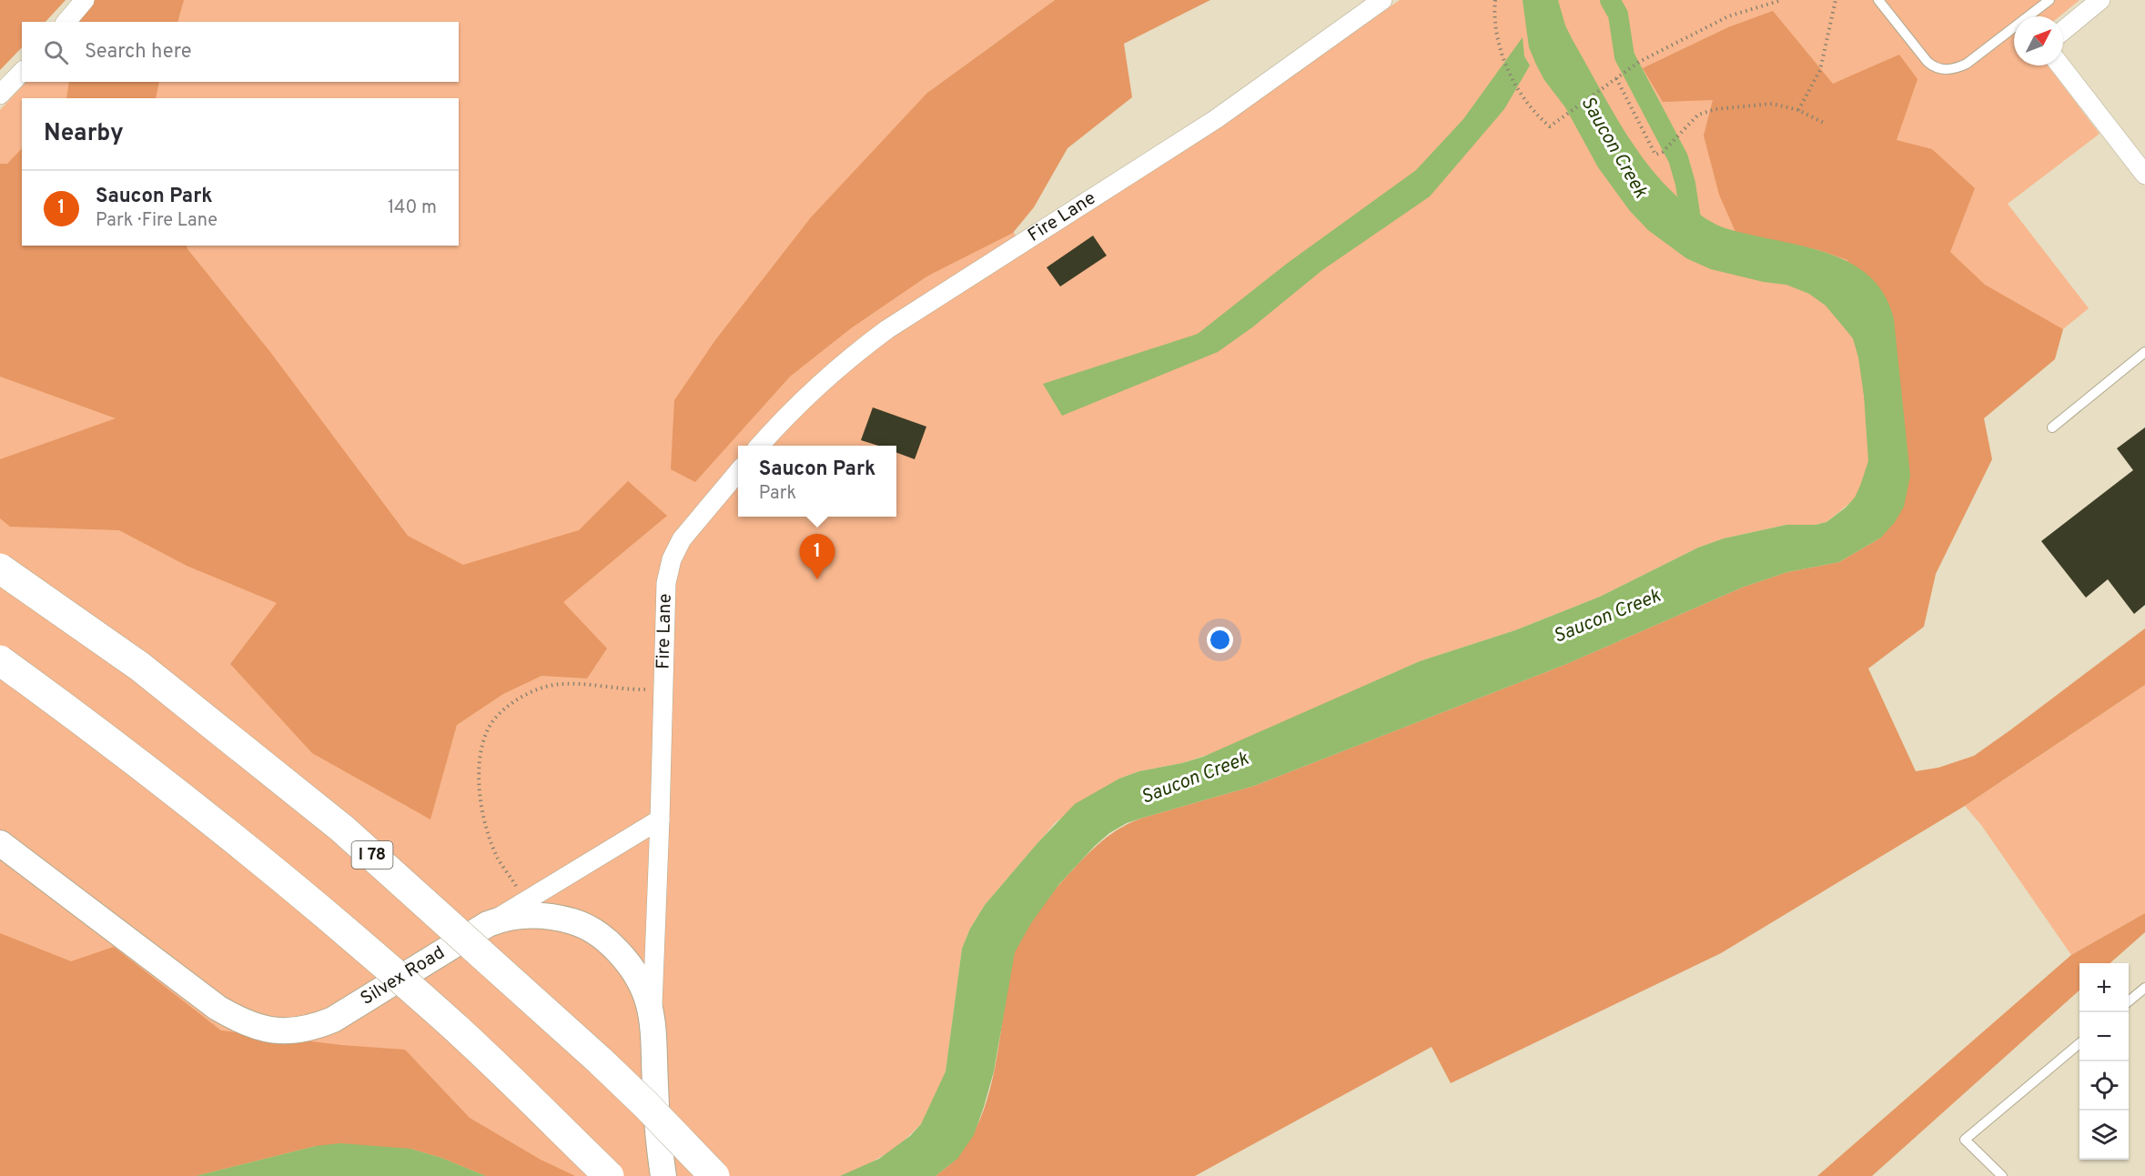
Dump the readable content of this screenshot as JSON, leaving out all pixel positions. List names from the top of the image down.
{
  "streets": {
    "highway": ["I 78"],
    "street": ["Fire Lane", "Silvex Road"]
  },
  "crossings": [
    ["Fire Lane", "Silvex Road"]
  ],
  "water": ["Saucon Creek"],
  "north": "top right",
  "page": {
    "search": "Search here",
    "heading": "Nearby",
    "list": [
      {
        "mark": "1",
        "name": "Saucon Park",
        "note": "Park · Fire Lane",
        "value": "140 m"
      }
    ],
    "popup": ["Saucon Park", "Park"],
    "pins": "1",
    "map_buttons": ["+", "−"]
  }
}
